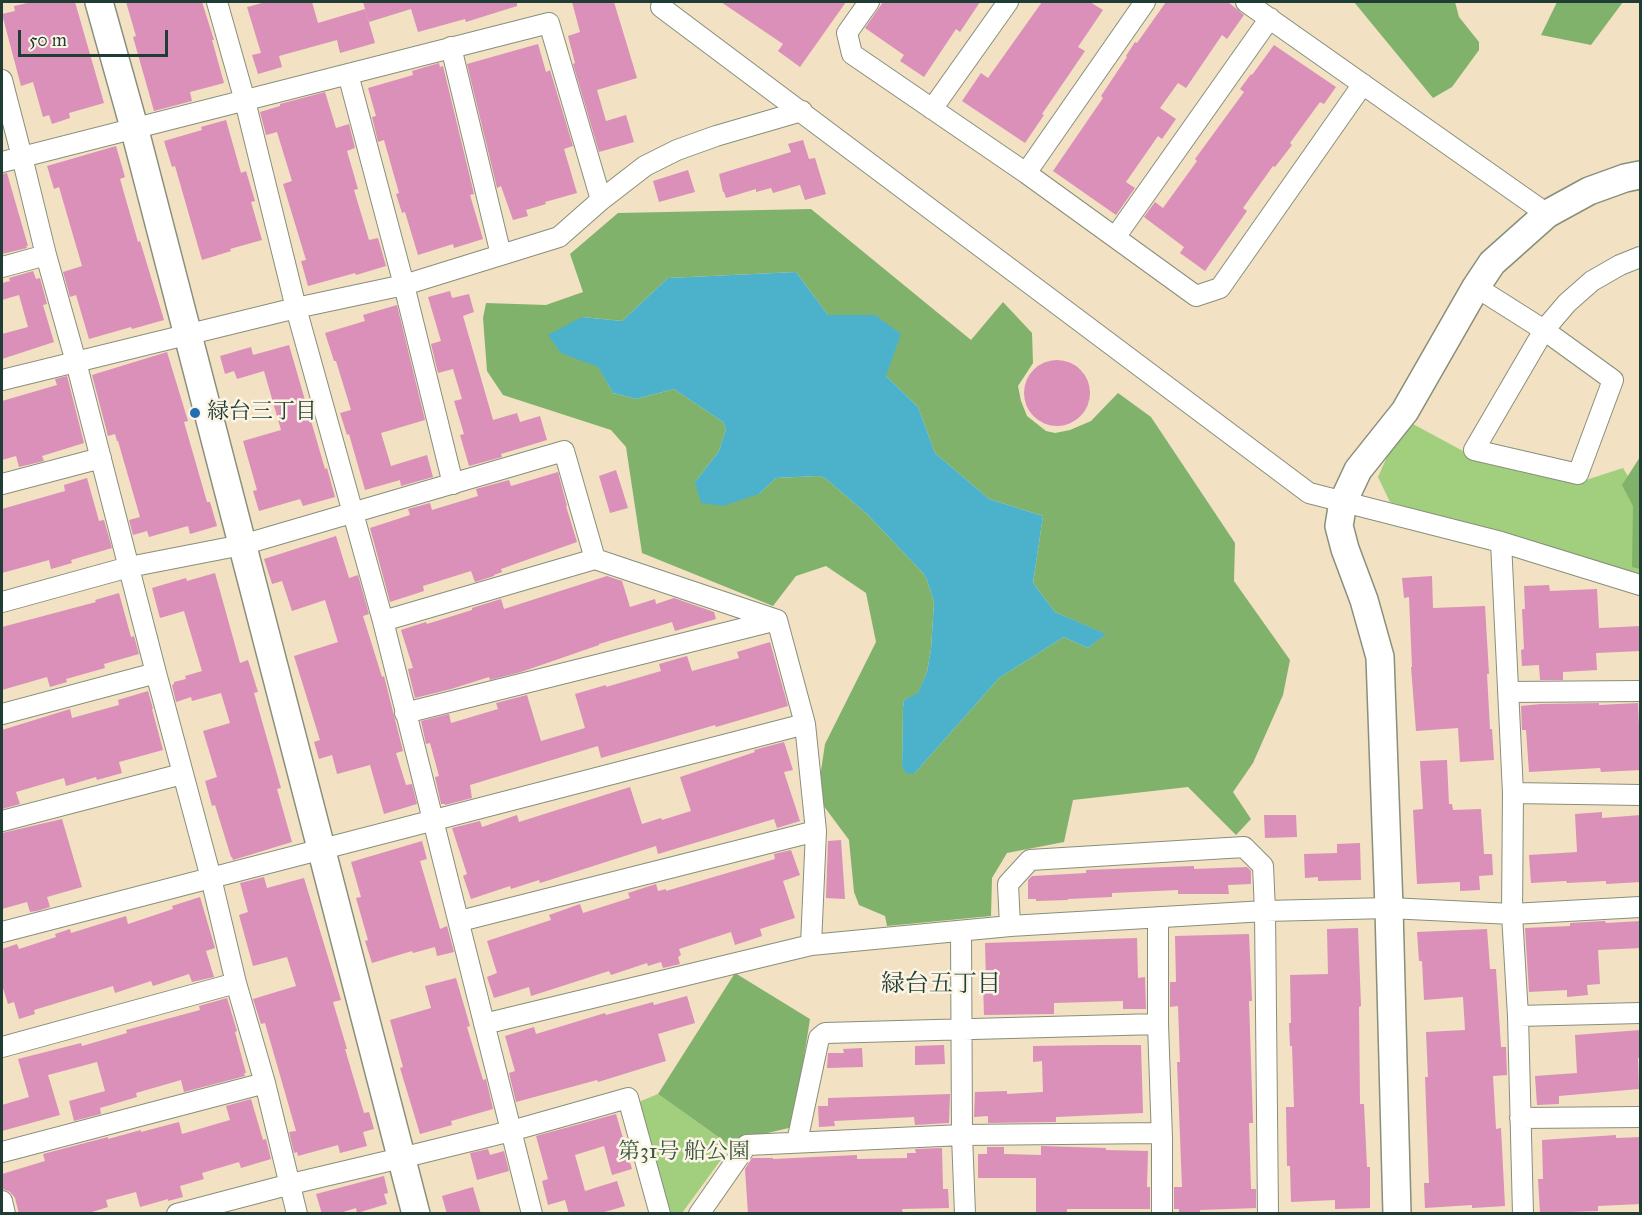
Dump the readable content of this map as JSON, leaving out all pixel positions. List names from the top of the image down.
{
  "districts": ["緑台五丁目"],
  "parks": ["第31号 船公園"],
  "places": ["緑台三丁目"],
  "scale_bar": "50 m"
}
